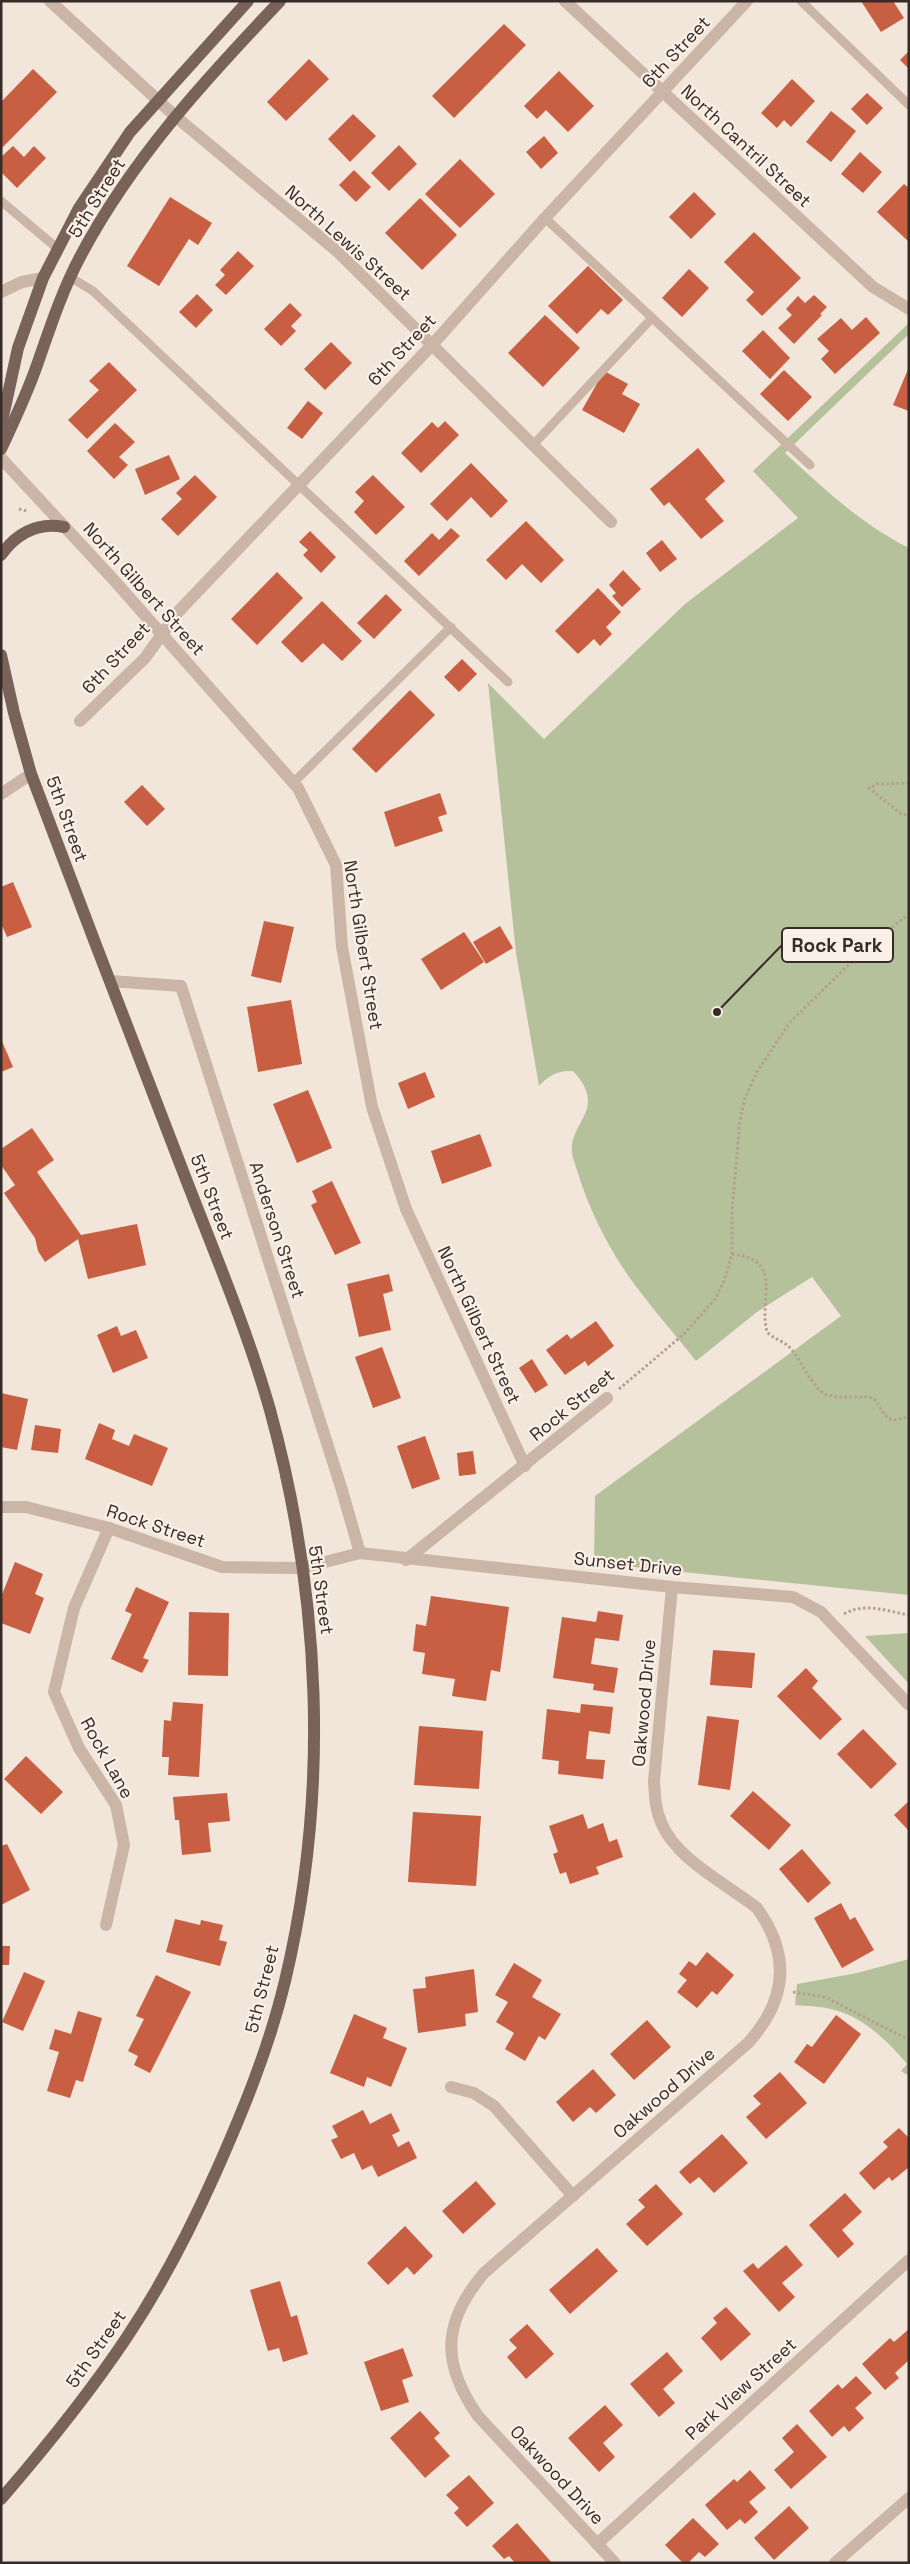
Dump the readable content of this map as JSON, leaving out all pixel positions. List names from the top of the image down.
{
  "streets": {
    "main road": ["5th Street"],
    "street": [
      "6th Street",
      "North Cantril Street",
      "North Lewis Street",
      "North Gilbert Street",
      "Anderson Street",
      "Rock Street",
      "Sunset Drive",
      "Oakwood Drive",
      "Rock Lane",
      "Park View Street"
    ]
  },
  "crossings": [
    ["6th Street", "North Cantril Street"],
    ["6th Street", "North Lewis Street"],
    ["6th Street", "North Gilbert Street"],
    ["5th Street", "North Lewis Street"],
    ["5th Street", "Anderson Street"],
    ["5th Street", "Rock Street"],
    ["5th Street", "Sunset Drive"],
    ["North Gilbert Street", "Rock Street"],
    ["Anderson Street", "Sunset Drive"],
    ["Rock Street", "Sunset Drive"],
    ["Rock Street", "Rock Lane"],
    ["Sunset Drive", "Oakwood Drive"],
    ["Oakwood Drive", "Park View Street"]
  ],
  "places": ["Rock Park"]
}
